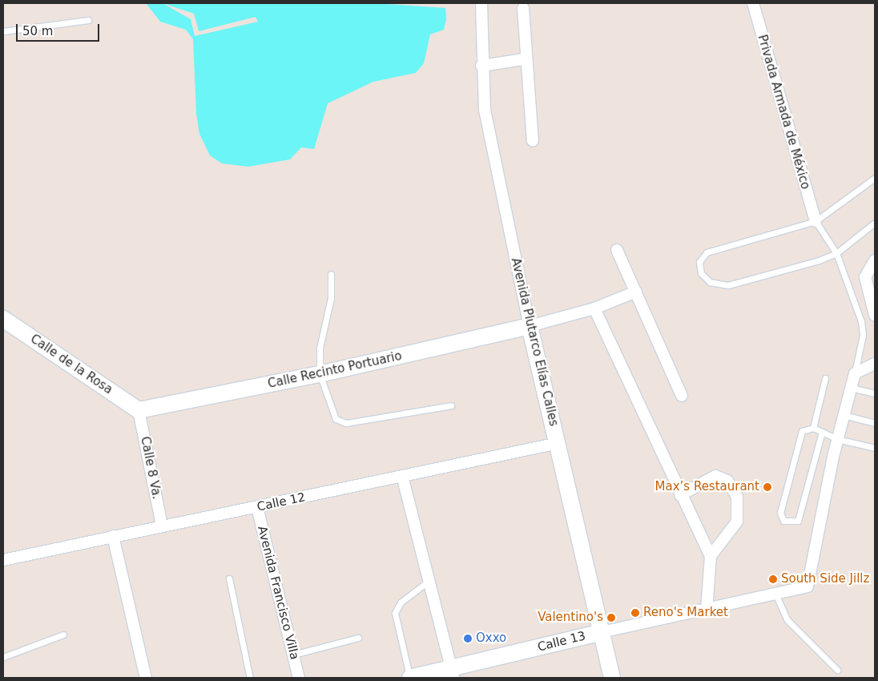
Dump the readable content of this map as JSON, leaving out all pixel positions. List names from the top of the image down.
{
  "streets": {
    "street": [
      "Privada Armada de México",
      "Avenida Plutarco Elías Calles",
      "Calle de la Rosa",
      "Calle Recinto Portuario",
      "Calle 8 Va.",
      "Calle 12",
      "Avenida Francisco Villa",
      "Calle 13"
    ]
  },
  "crossings": [
    ["Avenida Plutarco Elías Calles", "Calle Recinto Portuario"],
    ["Avenida Plutarco Elías Calles", "Calle 12"],
    ["Avenida Plutarco Elías Calles", "Calle 13"],
    ["Calle de la Rosa", "Calle Recinto Portuario"],
    ["Calle de la Rosa", "Calle 8 Va."],
    ["Calle Recinto Portuario", "Calle 8 Va."],
    ["Calle 8 Va.", "Calle 12"],
    ["Calle 12", "Avenida Francisco Villa"]
  ],
  "places": [
    "Max’s Restaurant",
    "South Side Jillz",
    "Reno's Market",
    "Valentino's",
    "Oxxo"
  ],
  "scale_bar": "50 m"
}
